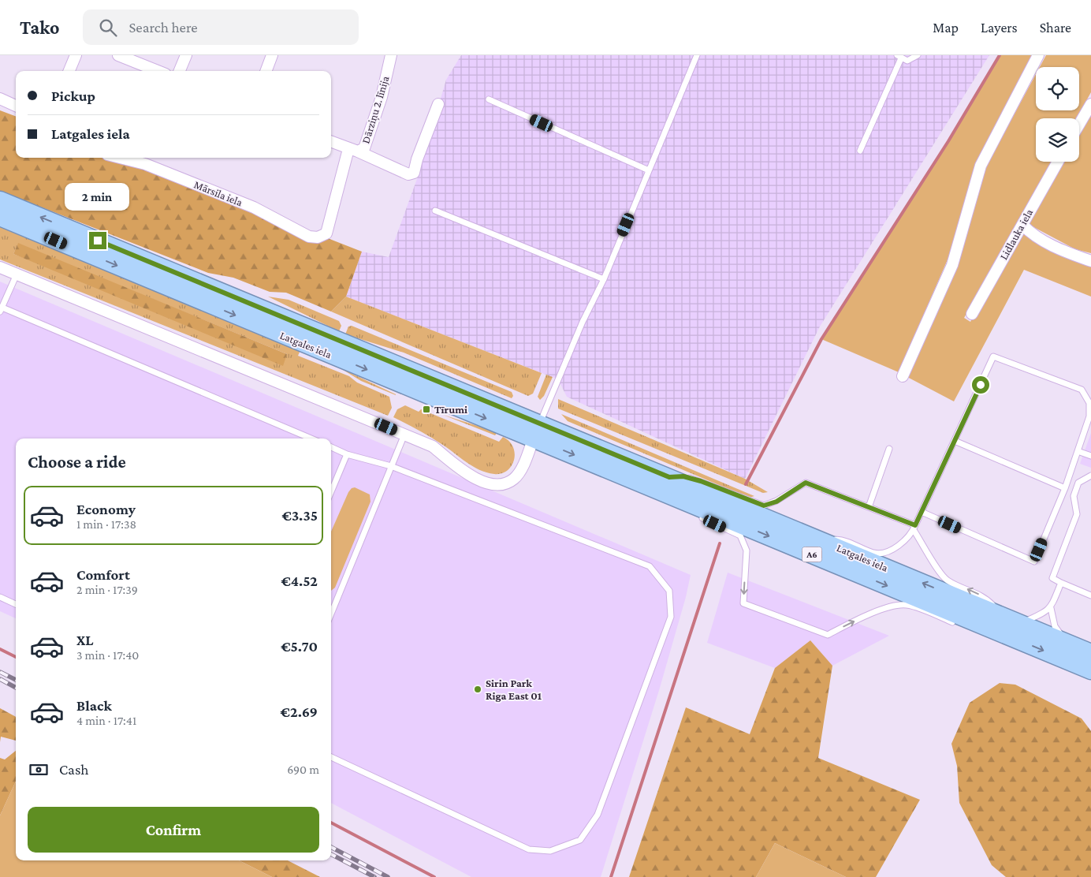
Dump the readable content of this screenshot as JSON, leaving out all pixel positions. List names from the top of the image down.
{
  "streets": {
    "highway": ["Latgales iela", "A6"],
    "street": ["Dārziņu 2. līnija", "Mārsila iela", "Lidlauka iela"]
  },
  "crossings": [
    ["Dārziņu 2. līnija", "Mārsila iela"]
  ],
  "places": {
    "transit": ["Tīrumi"],
    "other": ["Sirin Park Riga East 01"]
  },
  "page": {
    "header": "Tako",
    "search": "Search here",
    "nav": ["Map", "Layers", "Share"],
    "banner": ["Pickup", "Latgales iela"],
    "bubble": "2 min",
    "heading": "Choose a ride",
    "list": [
      {
        "name": "Economy",
        "note": "1 min · 17:38",
        "value": "€3.35"
      },
      {
        "name": "Comfort",
        "note": "2 min · 17:39",
        "value": "€4.52"
      },
      {
        "name": "XL",
        "note": "3 min · 17:40",
        "value": "€5.70"
      },
      {
        "name": "Black",
        "note": "4 min · 17:41",
        "value": "€2.69"
      }
    ],
    "pay": ["Cash", "690 m"],
    "buttons": "Confirm"
  }
}
